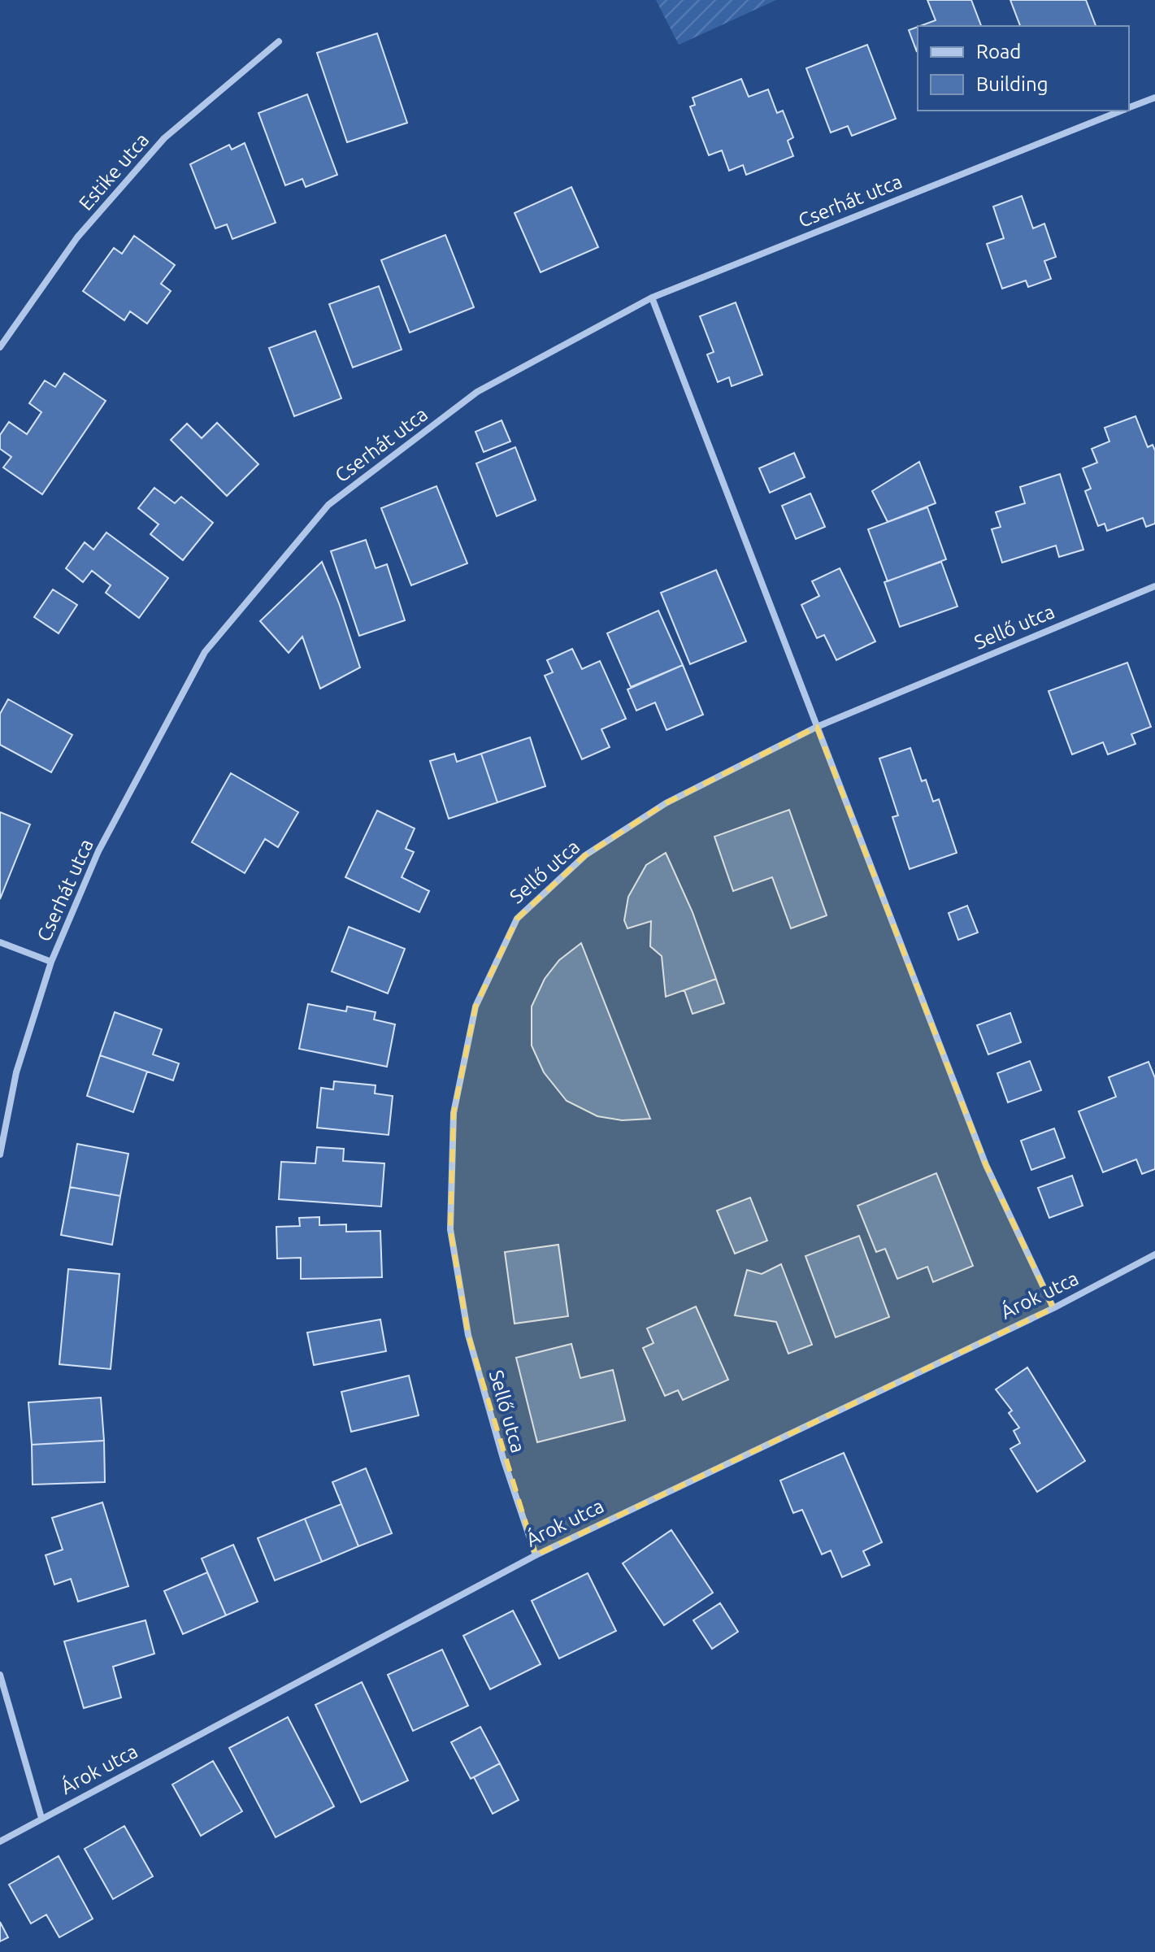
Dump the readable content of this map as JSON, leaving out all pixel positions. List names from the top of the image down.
{
  "streets": {
    "street": [
      "Estike utca",
      "Cserhát utca",
      "Sellő utca",
      "Árok utca"
    ]
  },
  "crossings": [
    ["Sellő utca", "Árok utca"]
  ],
  "legend": ["Road", "Building"]
}
